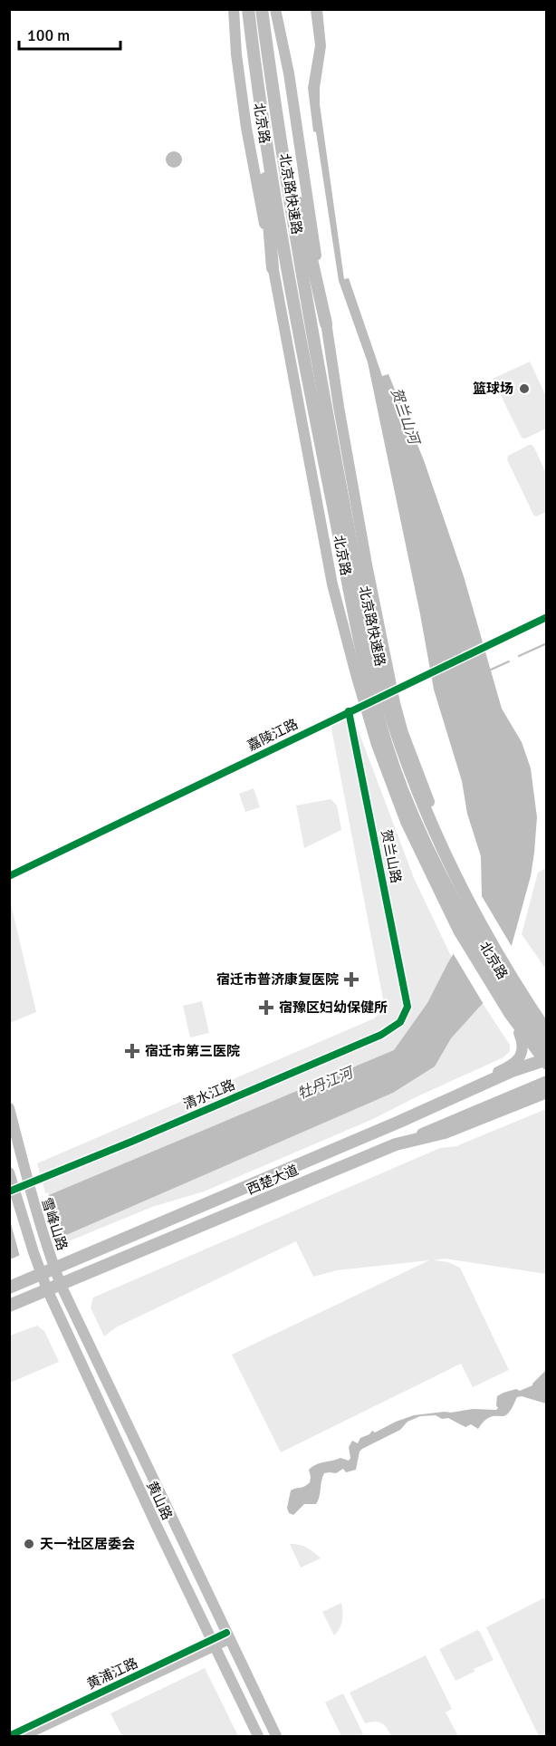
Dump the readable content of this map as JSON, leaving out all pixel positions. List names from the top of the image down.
{
  "streets": {
    "highway": ["北京路快速路", "西楚大道"],
    "main road": ["北京路", "雪峰山路", "黄山路"],
    "street": [
      "嘉陵江路",
      "贺兰山路",
      "清水江路",
      "黄浦江路"
    ]
  },
  "crossings": [
    ["北京路", "北京路快速路"],
    ["北京路", "嘉陵江路"],
    ["北京路", "西楚大道"],
    ["北京路快速路", "西楚大道"],
    ["嘉陵江路", "贺兰山路"],
    ["贺兰山路", "清水江路"],
    ["清水江路", "雪峰山路"],
    ["西楚大道", "雪峰山路"],
    ["西楚大道", "黄山路"],
    ["雪峰山路", "黄山路"],
    ["黄山路", "黄浦江路"]
  ],
  "water": ["贺兰山河", "牡丹江河"],
  "places": {
    "other": ["篮球场", "天一社区居委会"],
    "health": ["宿迁市普济康复医院", "宿豫区妇幼保健所", "宿迁市第三医院"]
  },
  "scale_bar": "100 m"
}
